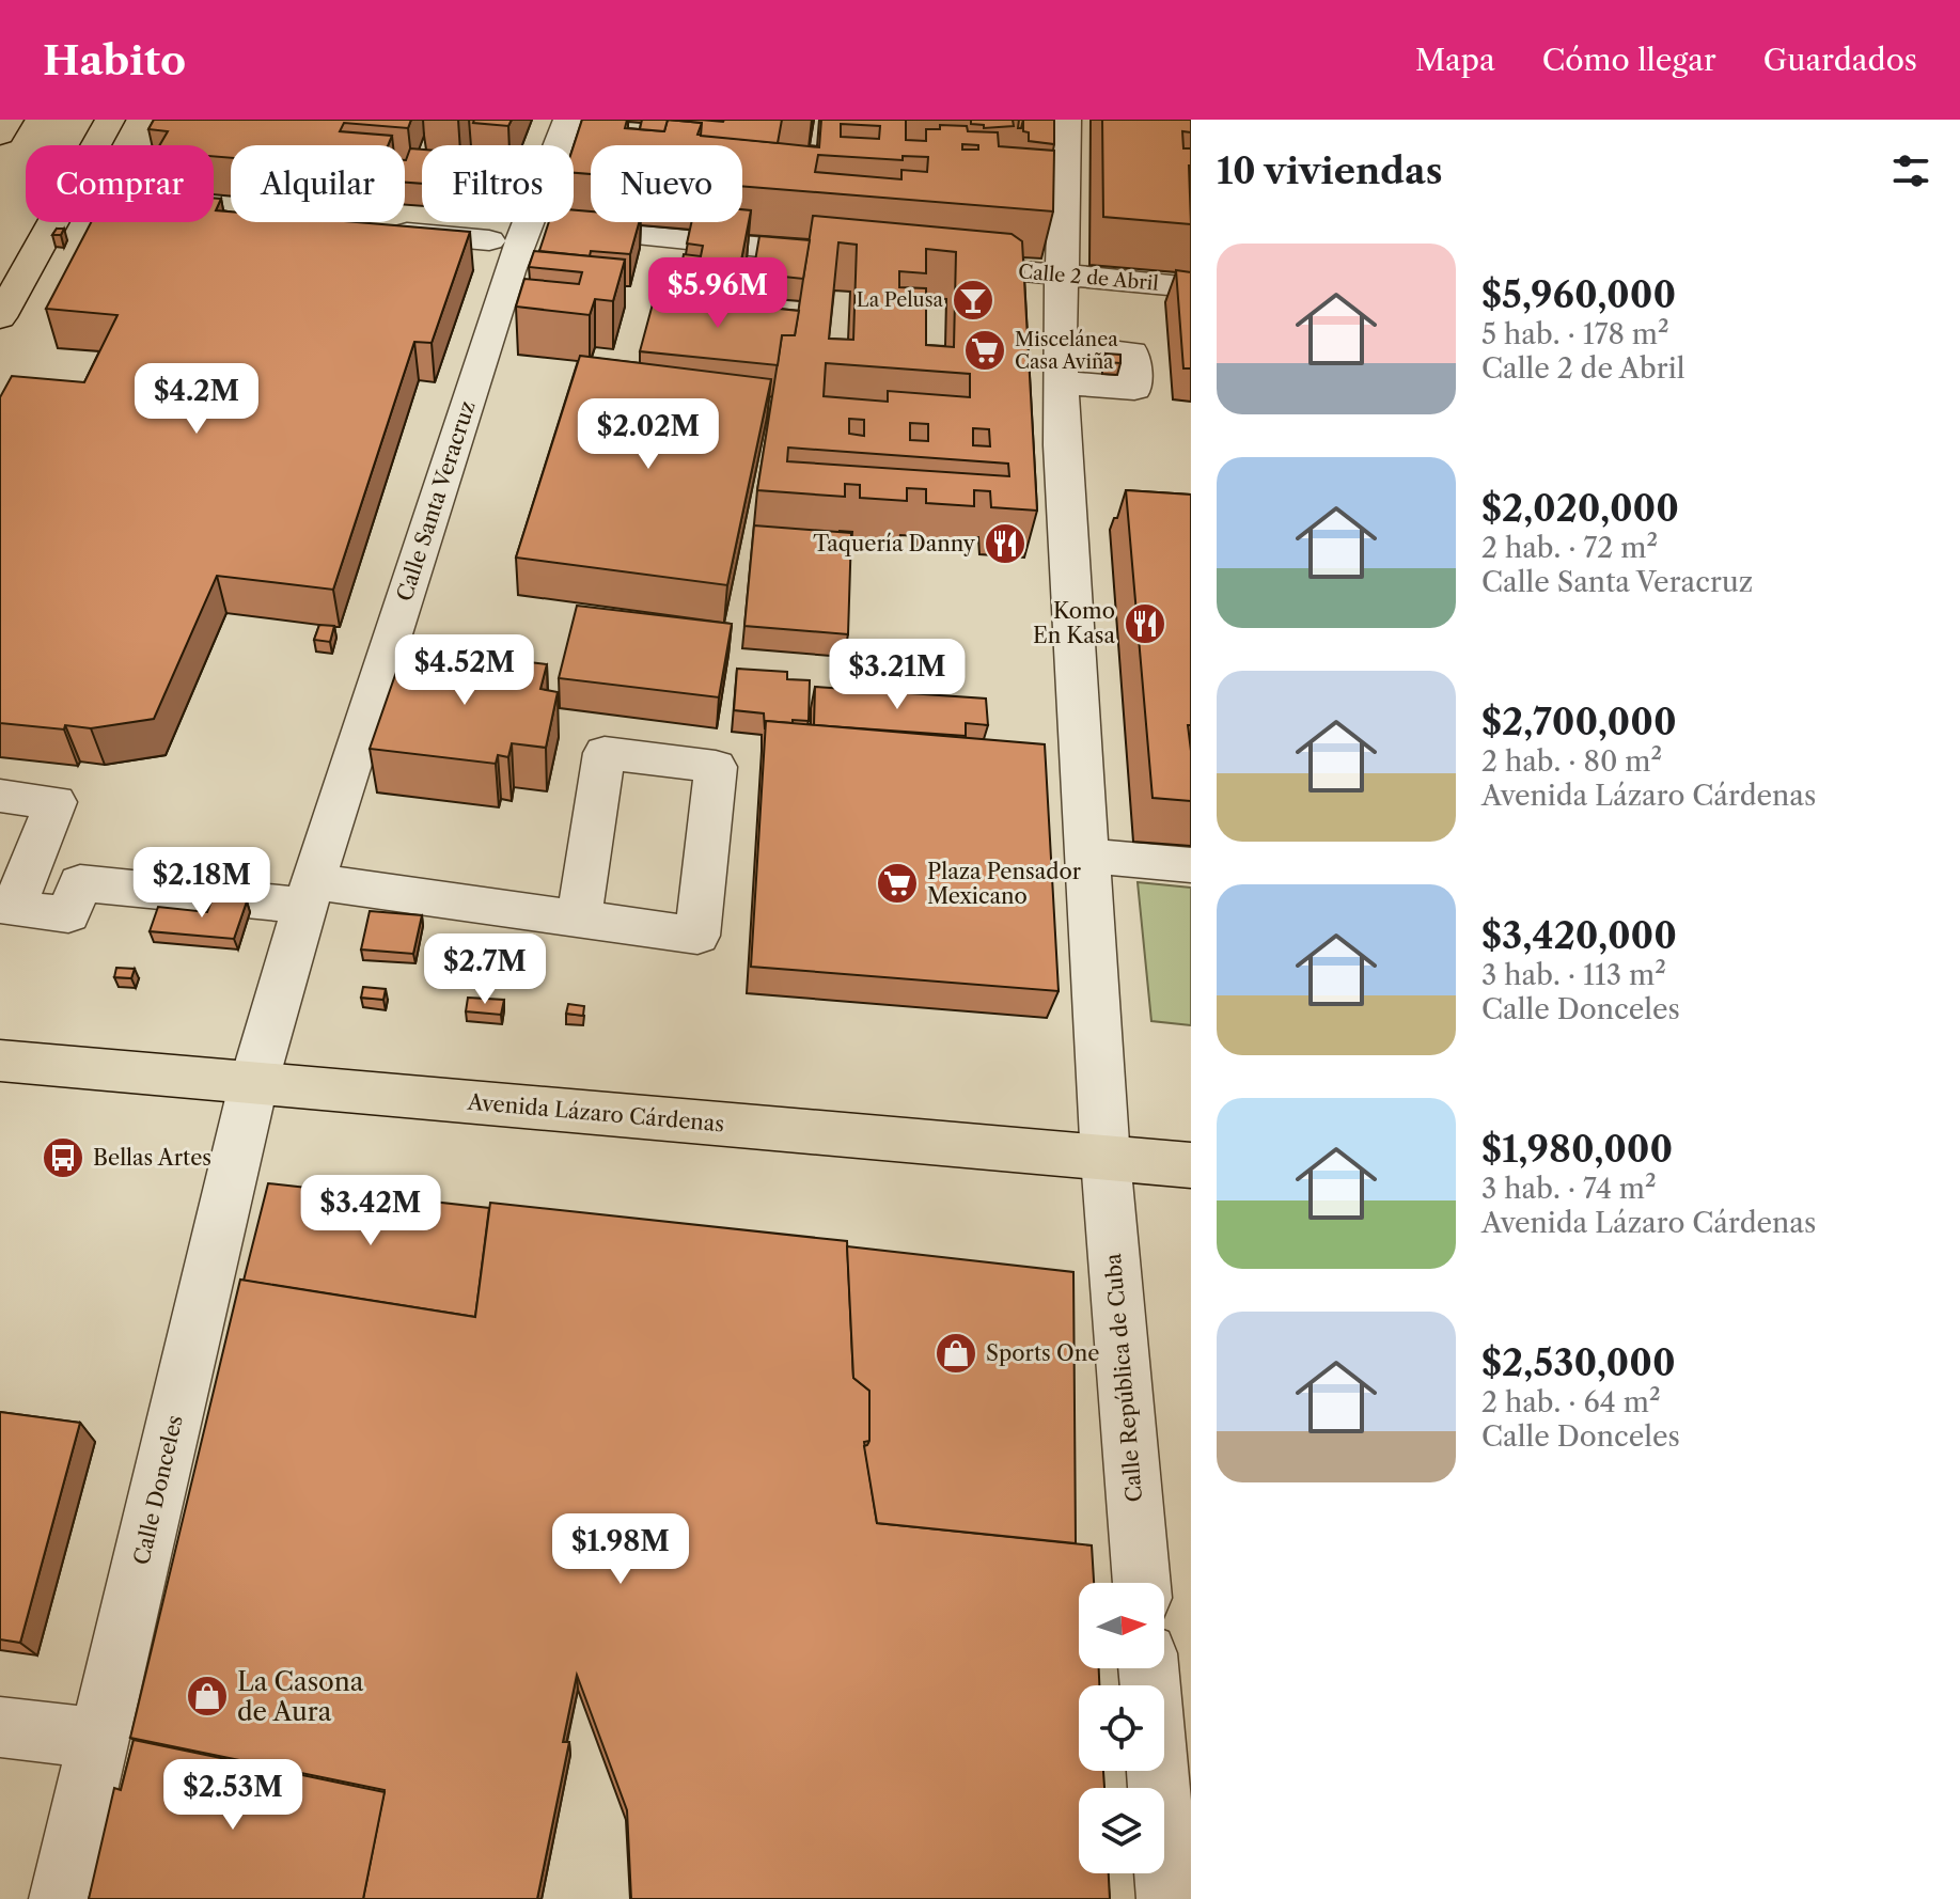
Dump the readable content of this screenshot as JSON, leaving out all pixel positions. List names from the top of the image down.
{
  "streets": {
    "main road": ["Avenida Lázaro Cárdenas"],
    "street": [
      "Calle 2 de Abril",
      "Calle Santa Veracruz",
      "Calle República de Cuba",
      "Calle Donceles"
    ]
  },
  "crossings": [
    ["Calle 2 de Abril", "Calle República de Cuba"],
    ["Calle Santa Veracruz", "Avenida Lázaro Cárdenas"],
    ["Calle Santa Veracruz", "Calle Donceles"],
    ["Avenida Lázaro Cárdenas", "Calle República de Cuba"],
    ["Avenida Lázaro Cárdenas", "Calle Donceles"]
  ],
  "places": {
    "bar": ["La Pelusa"],
    "supermarket": ["Miscelánea Casa Aviña", "Plaza Pensador Mexicano"],
    "restaurant": ["Taquería Danny", "Komo En Kasa"],
    "bus stop": ["Bellas Artes"],
    "shop": ["Sports One", "La Casona de Aura"]
  },
  "north": "right",
  "page": {
    "header": "Habito",
    "nav": ["Mapa", "Cómo llegar", "Guardados"],
    "heading": "10 viviendas",
    "chip": [
      "Comprar",
      "Alquilar",
      "Filtros",
      "Nuevo"
    ],
    "list": [
      {
        "name": "$5,960,000",
        "note": "5 hab. · 178 m² · Calle 2 de Abril"
      },
      {
        "name": "$2,020,000",
        "note": "2 hab. · 72 m² · Calle Santa Veracruz"
      },
      {
        "name": "$2,700,000",
        "note": "2 hab. · 80 m² · Avenida Lázaro Cárdenas"
      },
      {
        "name": "$3,420,000",
        "note": "3 hab. · 113 m² · Calle Donceles"
      },
      {
        "name": "$1,980,000",
        "note": "3 hab. · 74 m² · Avenida Lázaro Cárdenas"
      },
      {
        "name": "$2,530,000",
        "note": "2 hab. · 64 m² · Calle Donceles"
      }
    ],
    "price": [
      "$5.96M",
      "$4.2M",
      "$2.02M",
      "$4.52M",
      "$3.21M",
      "$2.18M",
      "$2.7M",
      "$3.42M",
      "$1.98M",
      "$2.53M"
    ]
  }
}
